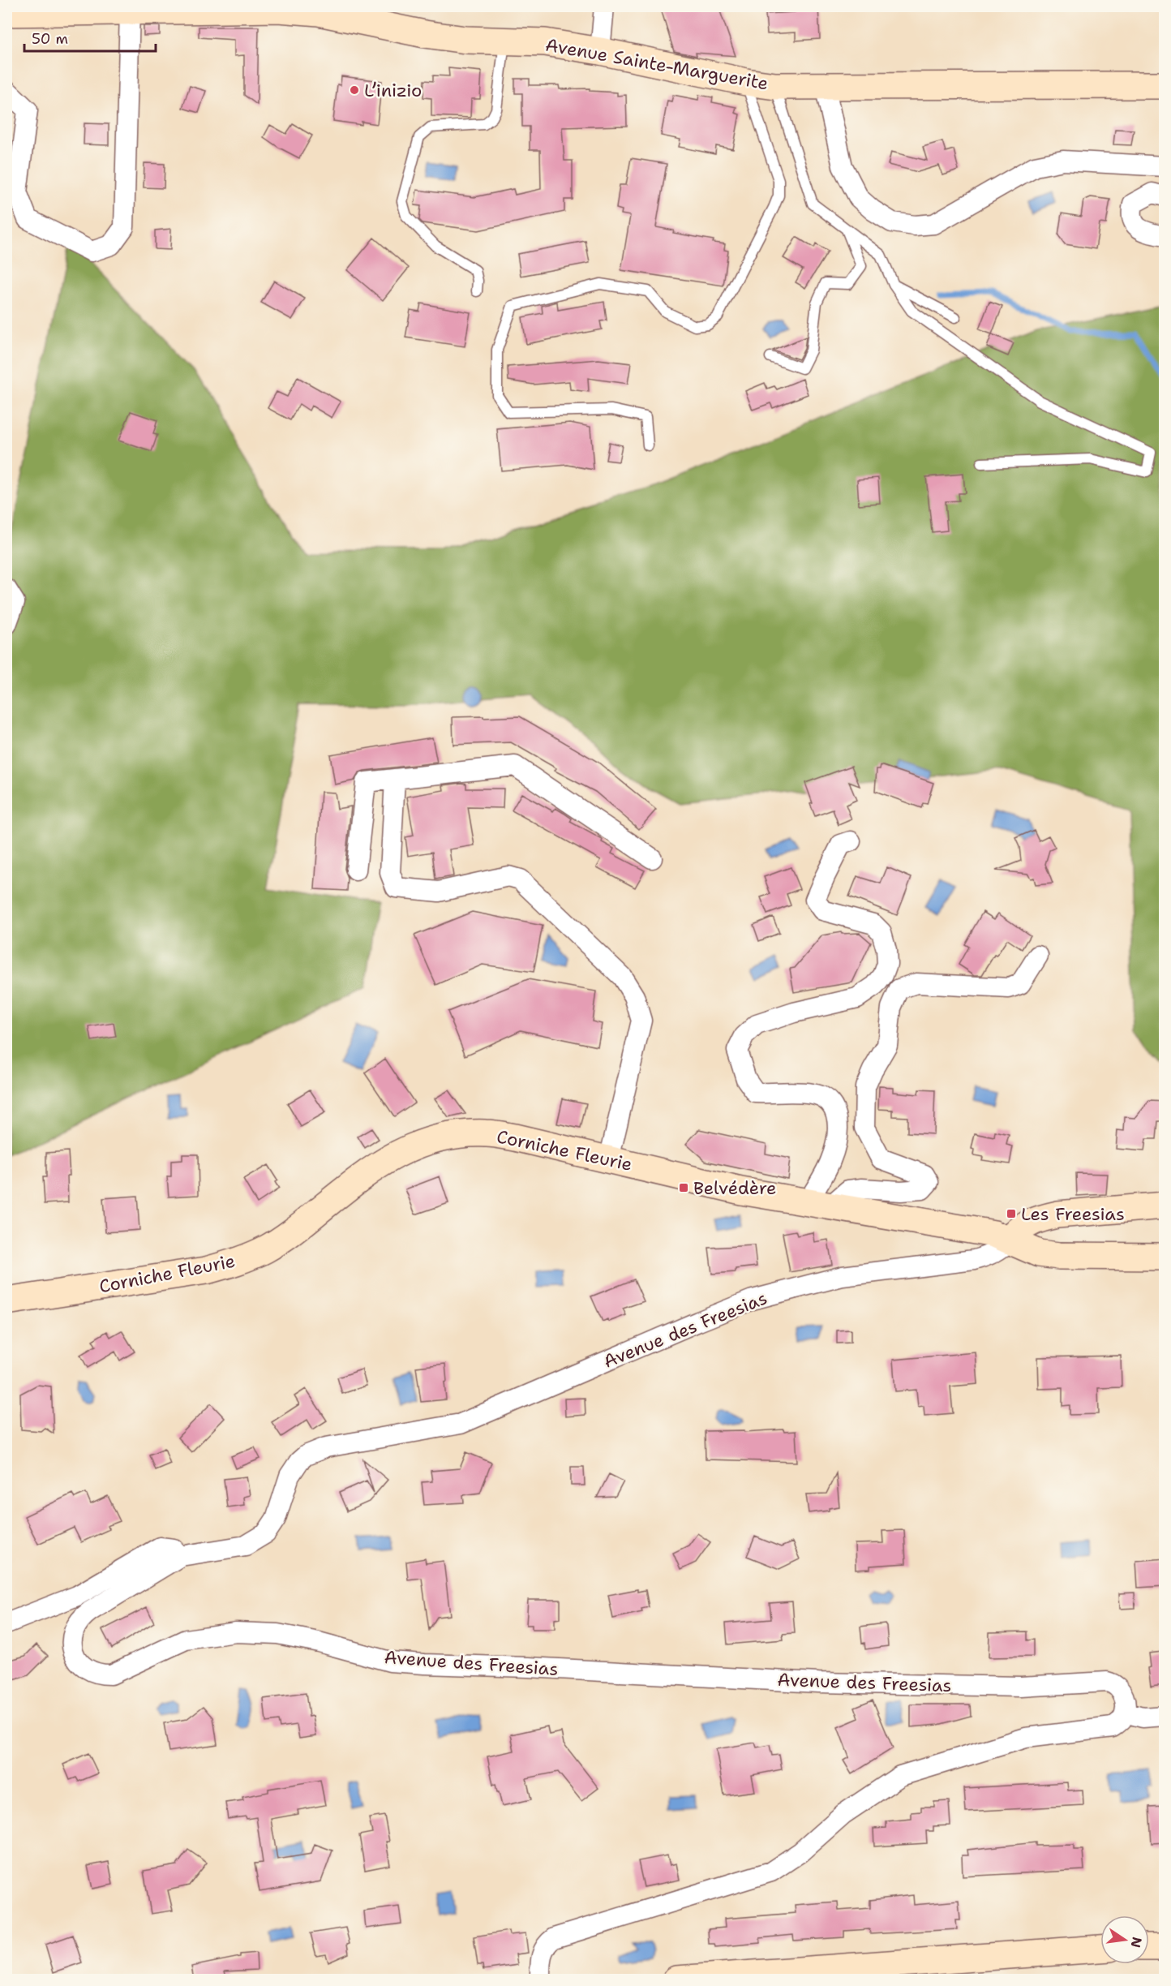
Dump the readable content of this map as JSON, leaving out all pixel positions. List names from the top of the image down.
{
  "streets": {
    "street": ["Avenue Sainte-Marguerite", "Corniche Fleurie", "Avenue des Freesias"]
  },
  "crossings": [
    ["Corniche Fleurie", "Avenue des Freesias"]
  ],
  "places": {
    "other": ["L’inizio"],
    "transit": ["Belvédère", "Les Freesias"]
  },
  "scale_bar": "50 m",
  "north": "right"
}
